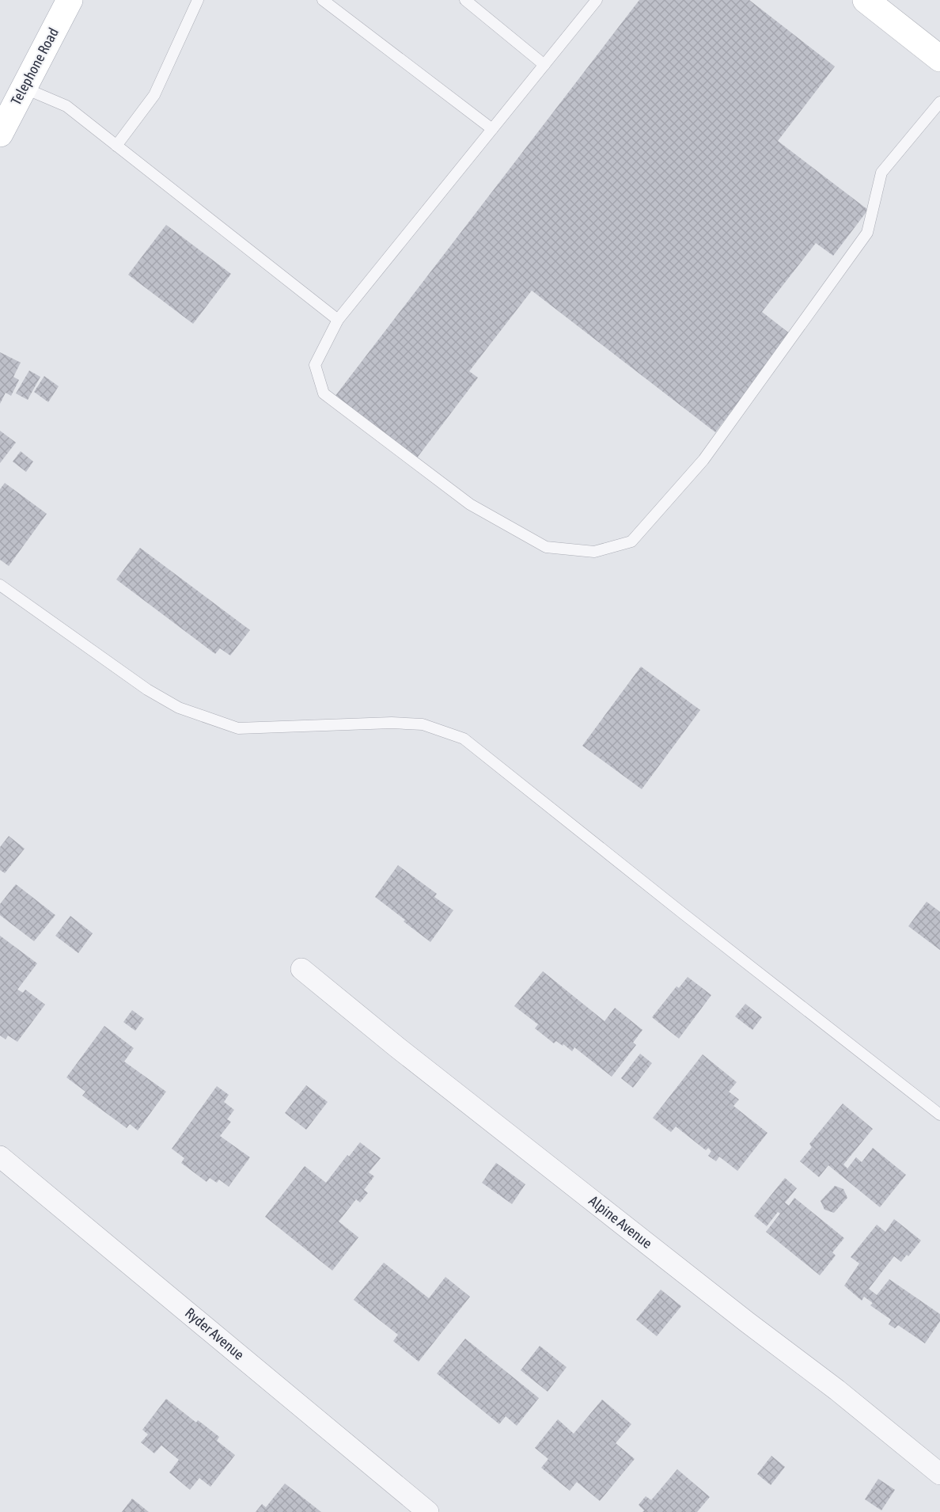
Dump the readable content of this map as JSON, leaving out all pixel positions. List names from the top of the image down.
{
  "streets": {
    "main road": ["Telephone Road"],
    "street": ["Alpine Avenue", "Ryder Avenue"]
  }
}
